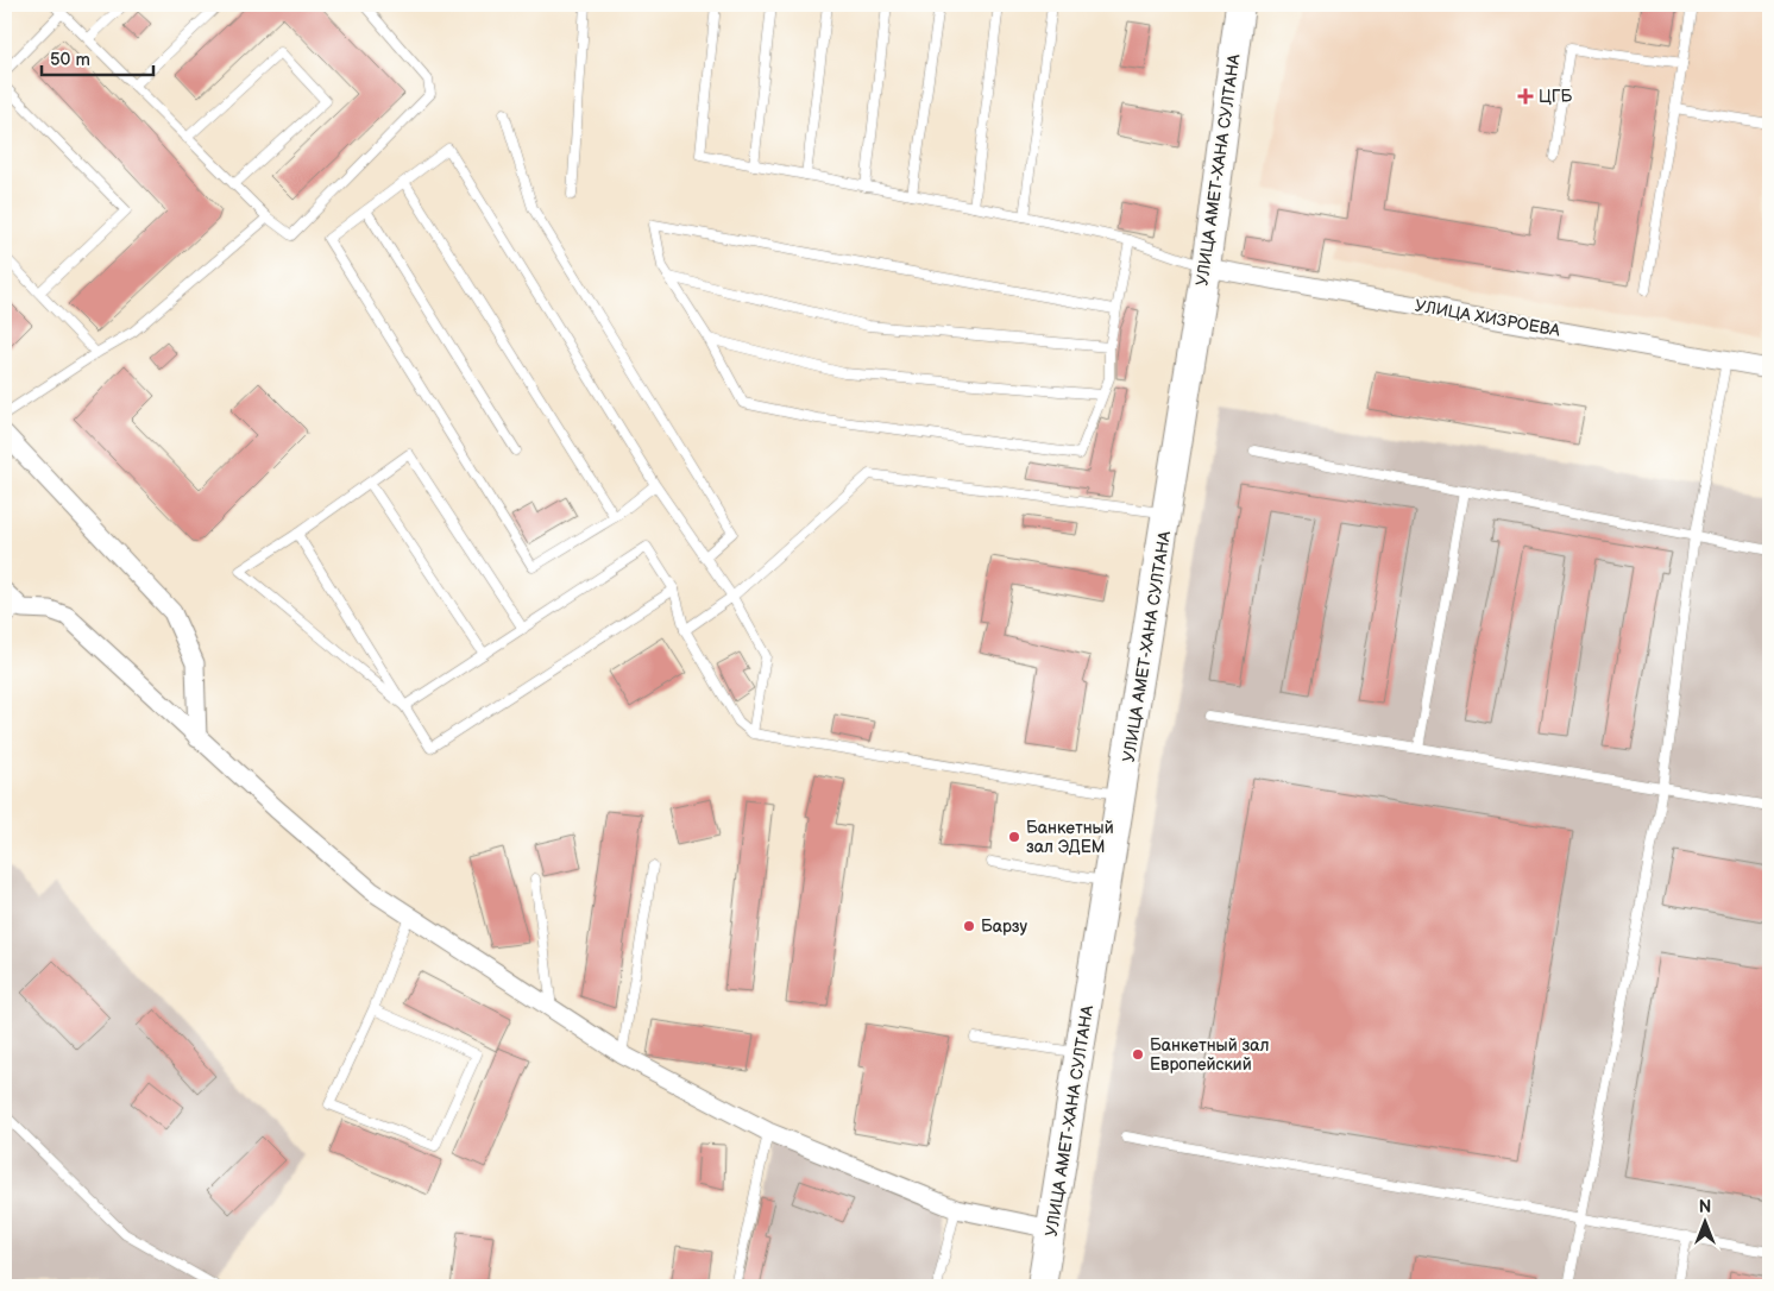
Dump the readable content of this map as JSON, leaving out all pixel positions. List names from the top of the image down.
{
  "streets": {
    "main road": ["УЛИЦА АМЕТ-ХАНА СУЛТАНА"],
    "street": ["УЛИЦА ХИЗРОЕВА"]
  },
  "crossings": [
    ["УЛИЦА АМЕТ-ХАНА СУЛТАНА", "УЛИЦА ХИЗРОЕВА"]
  ],
  "places": {
    "health": ["ЦГБ"],
    "other": ["Банкетный зал ЭДЕМ", "Барзу", "Банкетный зал Европейский"]
  },
  "scale_bar": "50 m",
  "north": "top"
}
